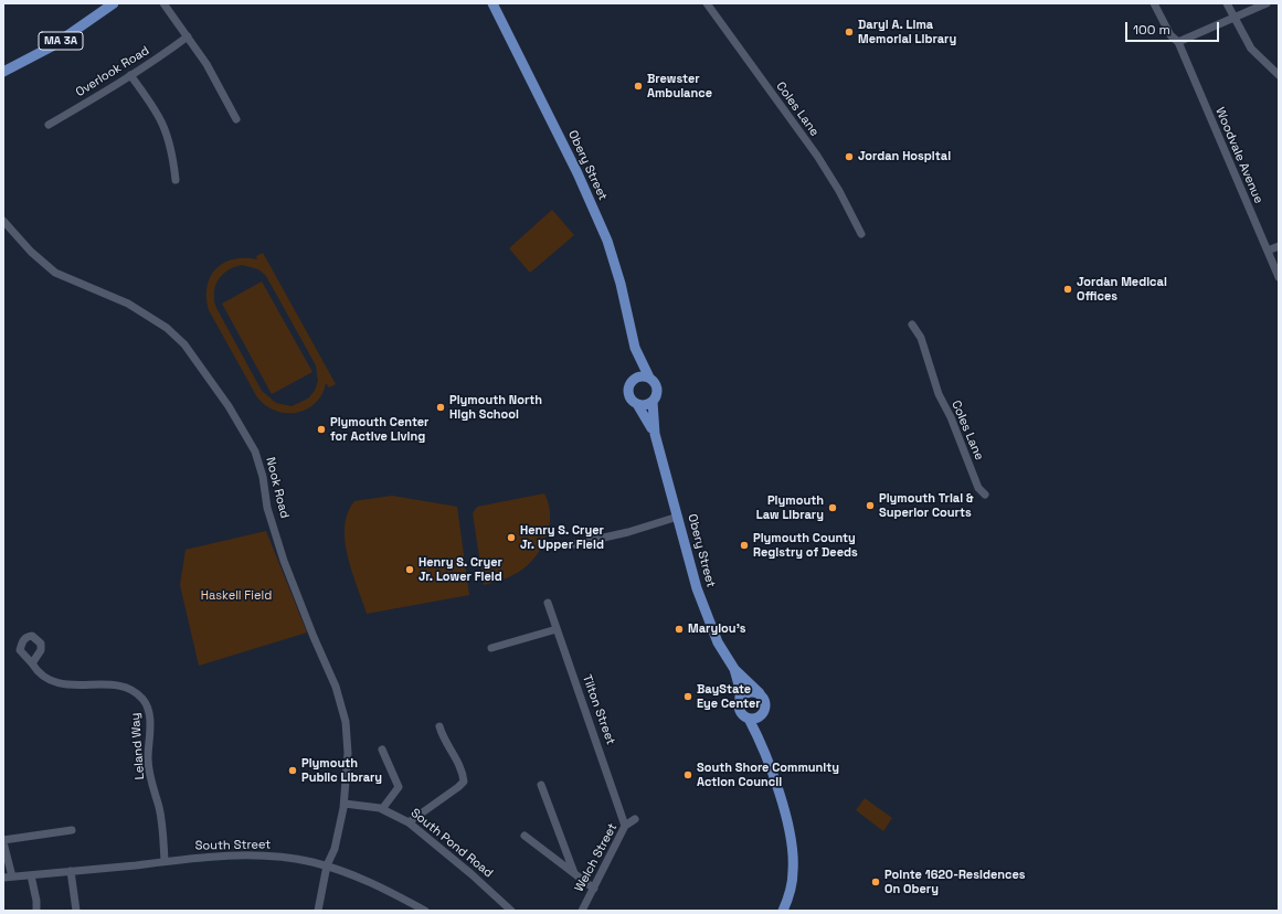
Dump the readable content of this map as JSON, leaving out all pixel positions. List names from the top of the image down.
{
  "streets": {
    "main road": ["MA 3A", "Obery Street"],
    "street": [
      "Overlook Road",
      "Coles Lane",
      "Woodvale Avenue",
      "Nook Road",
      "Tilton Street",
      "Leland Way",
      "South Pond Road",
      "South Street",
      "Welch Street"
    ]
  },
  "crossings": [
    ["Nook Road", "South Pond Road"],
    ["Nook Road", "South Street"],
    ["Tilton Street", "Welch Street"],
    ["Leland Way", "South Street"]
  ],
  "parks": ["Haskell Field"],
  "places": [
    "Daryl A. Lima Memorial Library",
    "Brewster Ambulance",
    "Jordan Hospital",
    "Jordan Medical Offices",
    "Plymouth North High School",
    "Plymouth Center for Active Living",
    "Plymouth Trial & Superior Courts",
    "Plymouth Law Library",
    "Henry S. Cryer Jr. Upper Field",
    "Plymouth County Registry of Deeds",
    "Henry S. Cryer Jr. Lower Field",
    "Marylou's",
    "BayState Eye Center",
    "Plymouth Public Library",
    "South Shore Community Action Council",
    "Pointe 1620-Residences On Obery"
  ],
  "scale_bar": "100 m"
}
